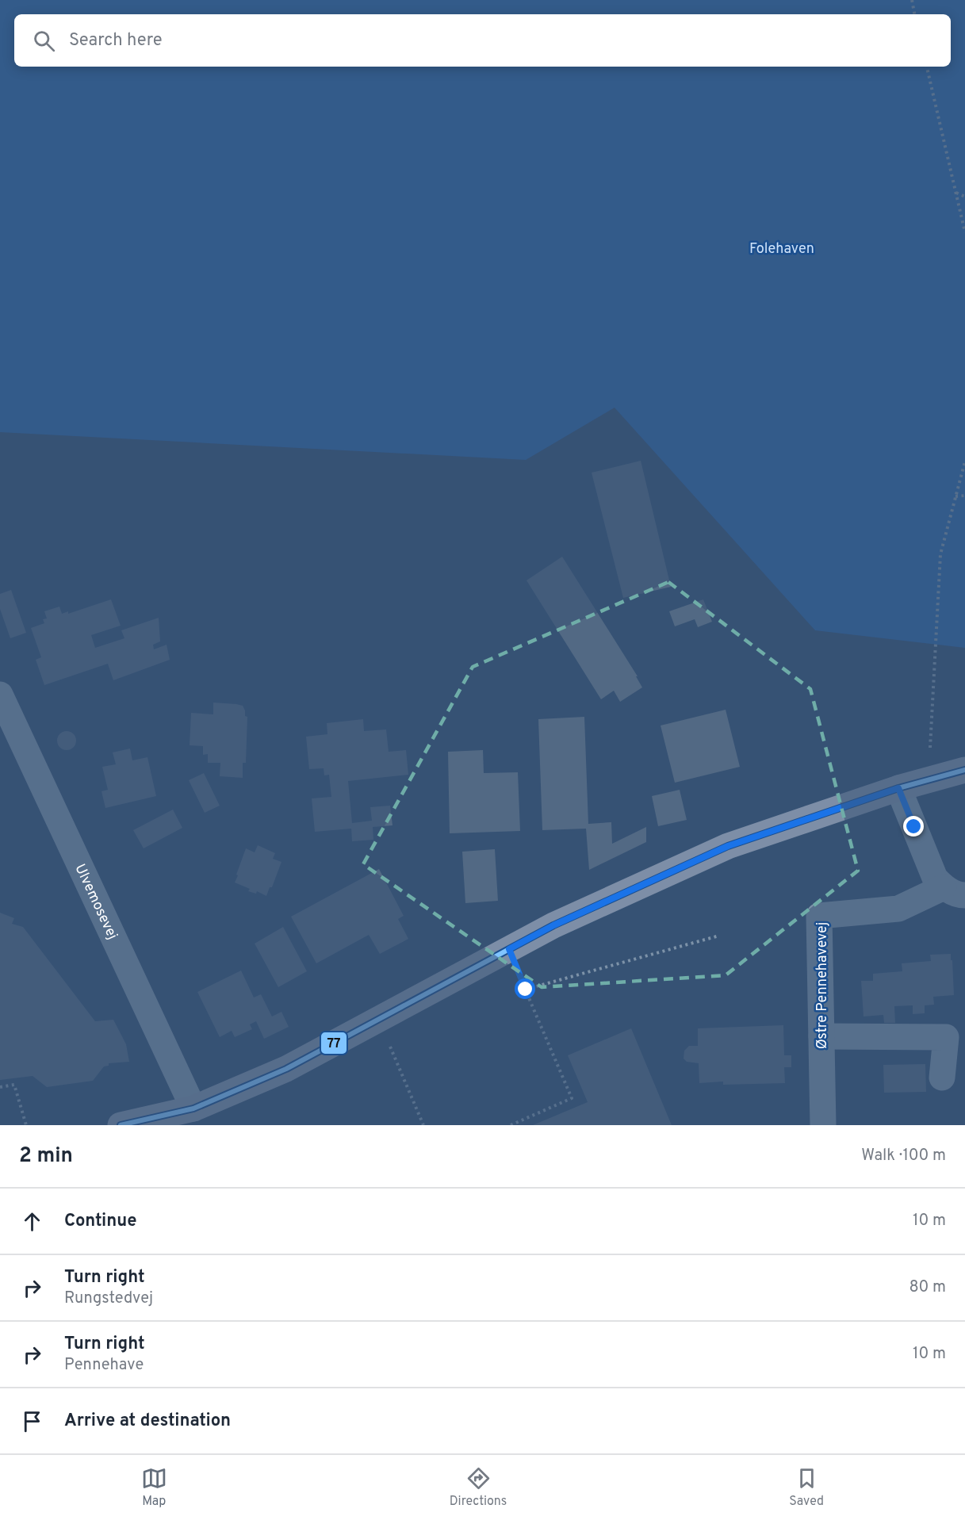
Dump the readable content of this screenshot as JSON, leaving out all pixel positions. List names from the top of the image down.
{
  "streets": {
    "street": ["Ulvemosevej", "Østre Pennehavevej"]
  },
  "parks": ["Folehaven"],
  "lines": ["transit line 77"],
  "page": {
    "search": "Search here",
    "heading": ["2 min", "Walk · 100 m"],
    "list": [
      ["Continue", "10 m"],
      ["Turn right", "Rungstedvej", "80 m"],
      ["Turn right", "Pennehave", "10 m"],
      "Arrive at destination"
    ],
    "nav": ["Map", "Directions", "Saved"]
  }
}
